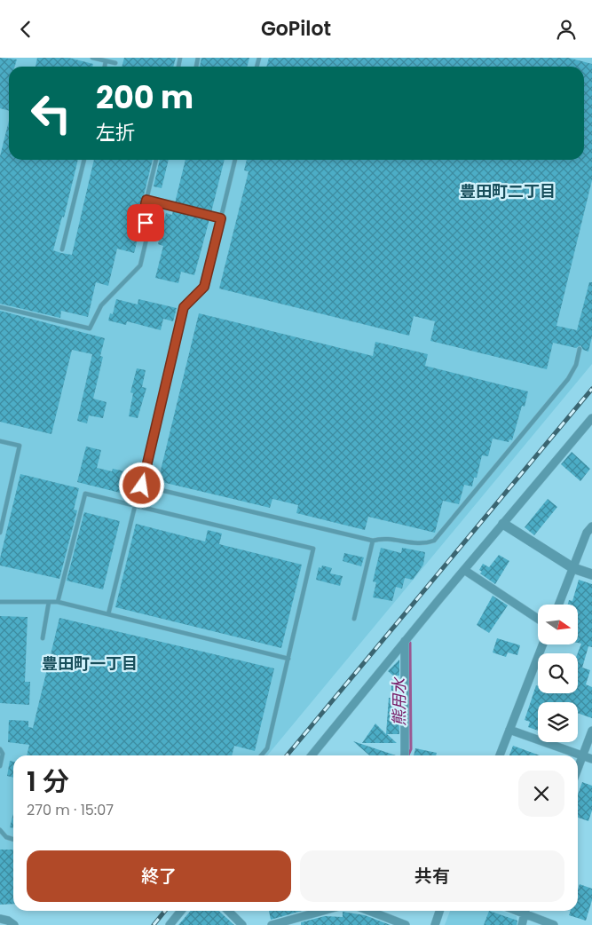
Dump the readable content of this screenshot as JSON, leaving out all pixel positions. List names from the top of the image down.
{
  "districts": ["豊田町二丁目", "豊田町一丁目"],
  "water": ["熊用水"],
  "north": "right",
  "page": {
    "header": "GoPilot",
    "turn": ["200 m", "左折"],
    "heading": ["1 分", "270 m · 15:07"],
    "buttons": ["終了", "共有"]
  }
}
